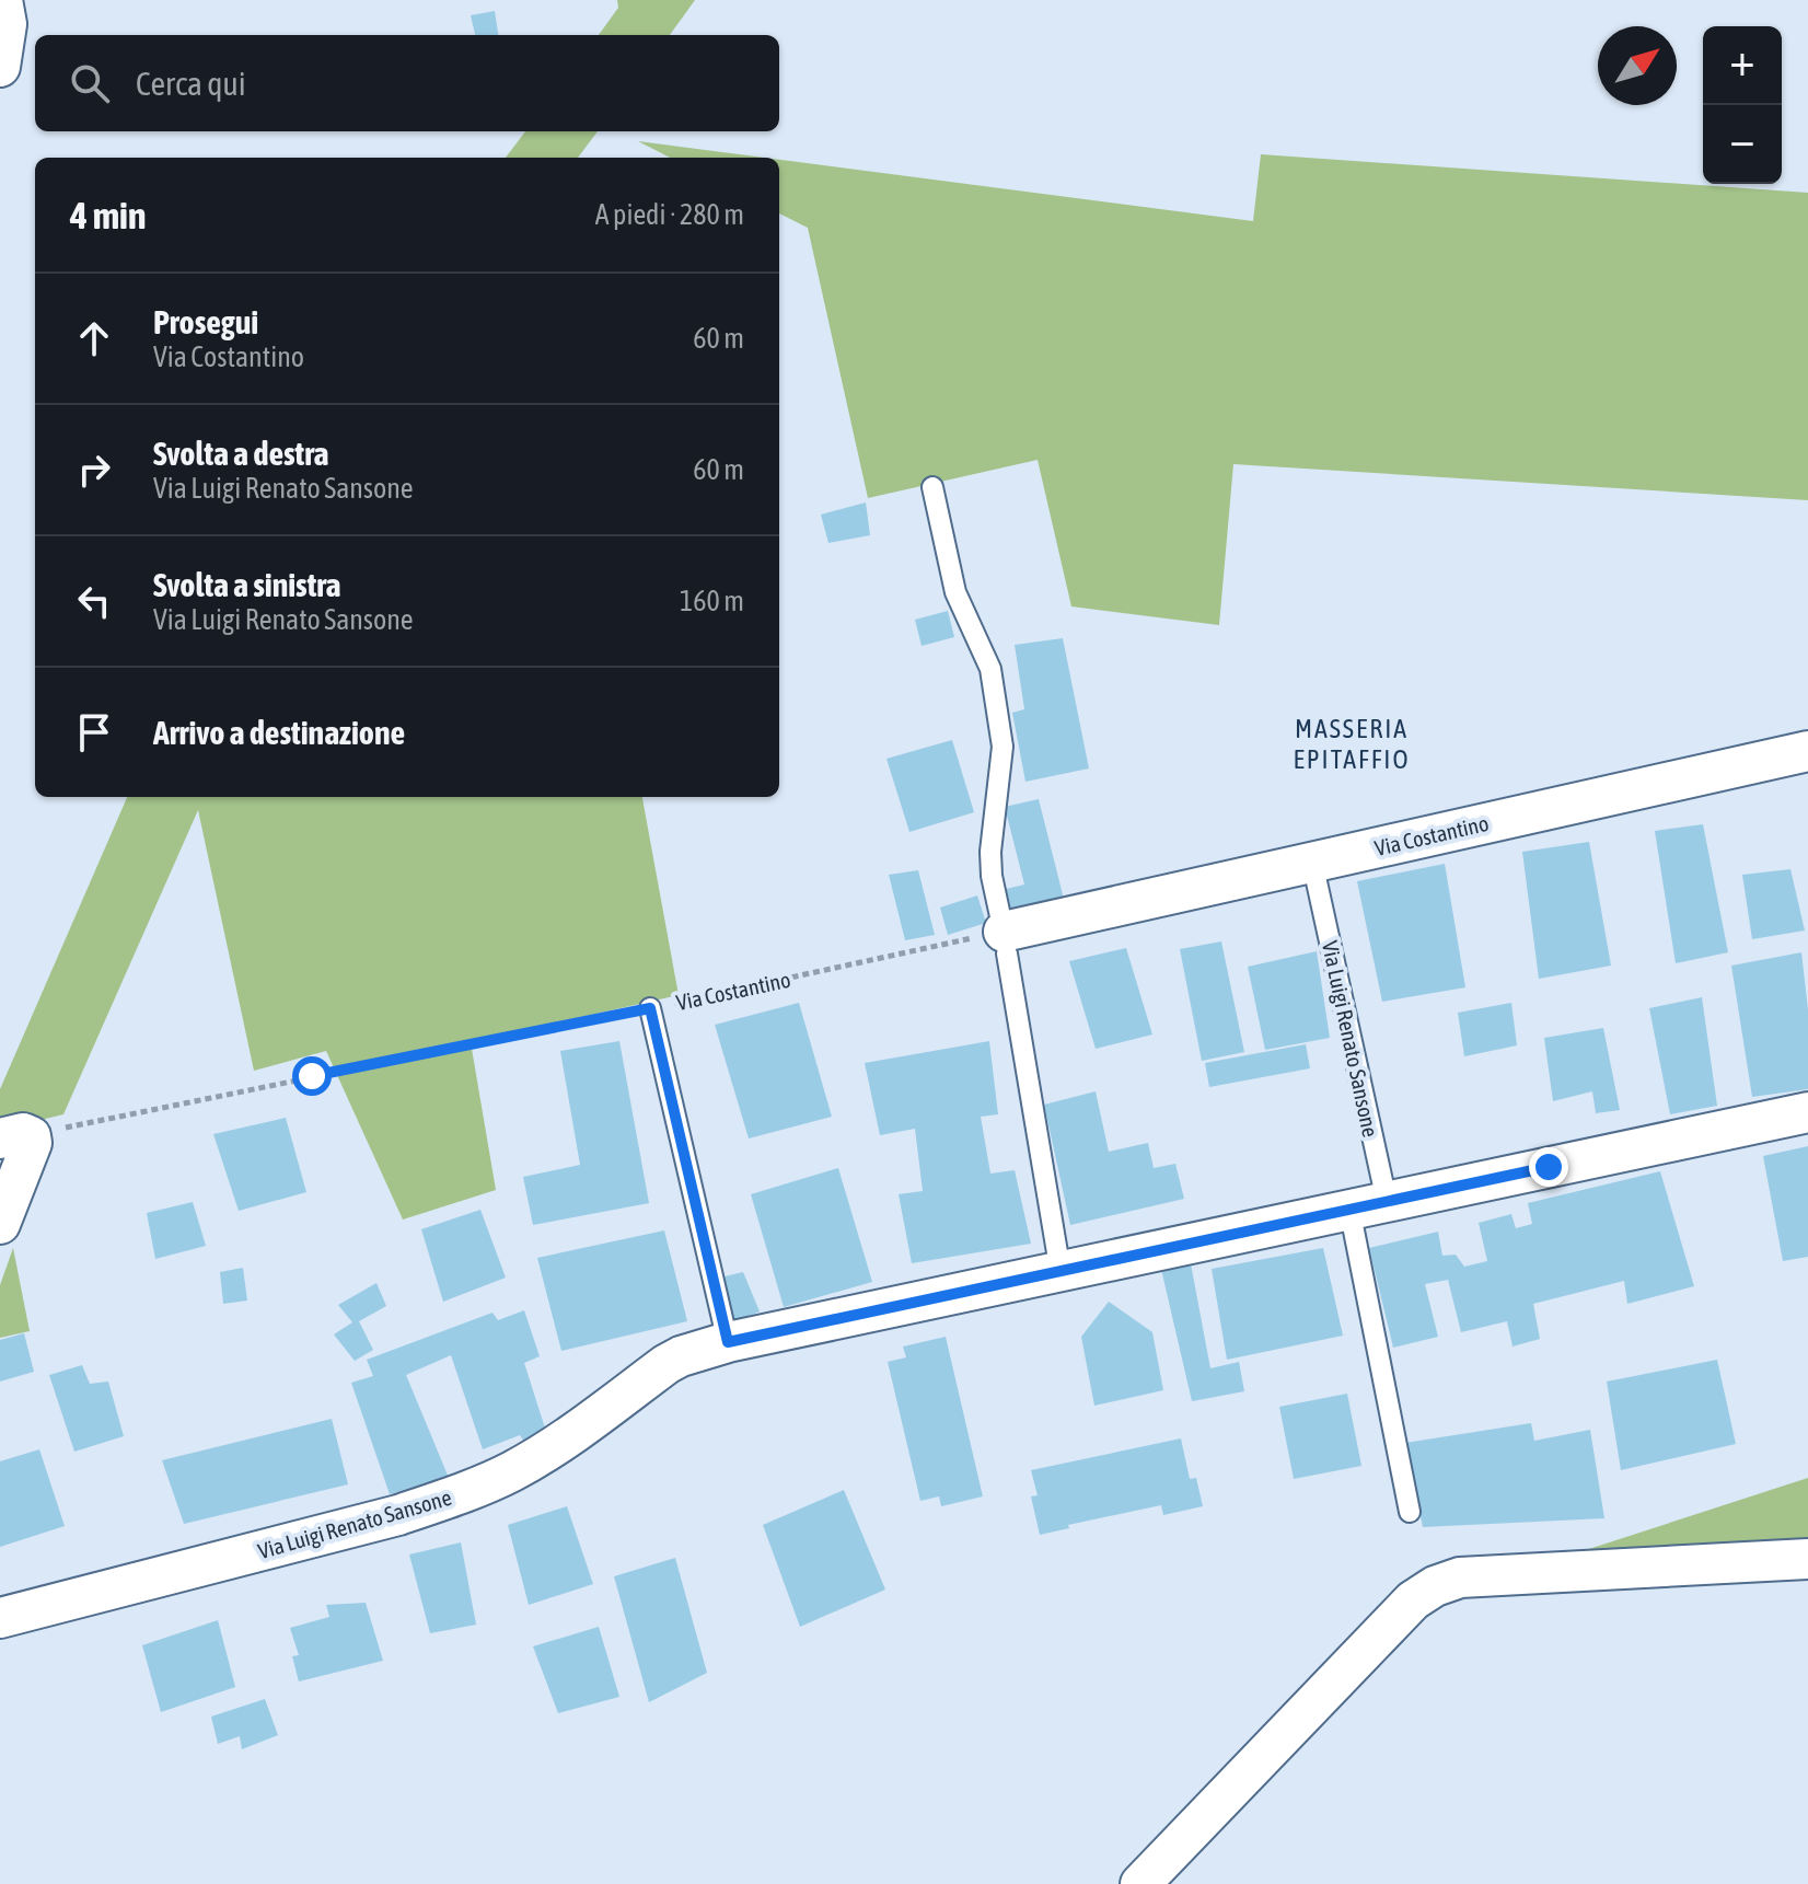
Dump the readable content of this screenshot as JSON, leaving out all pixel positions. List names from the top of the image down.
{
  "streets": {
    "street": ["Via Costantino", "Via Luigi Renato Sansone"]
  },
  "districts": ["MASSERIA EPITAFFIO"],
  "north": "top right",
  "page": {
    "map_buttons": ["+", "−"],
    "search": "Cerca qui",
    "heading": ["4 min", "A piedi · 280 m"],
    "list": [
      ["Prosegui", "Via Costantino", "60 m"],
      ["Svolta a destra", "Via Luigi Renato Sansone", "60 m"],
      ["Svolta a sinistra", "Via Luigi Renato Sansone", "160 m"],
      "Arrivo a destinazione"
    ]
  }
}
